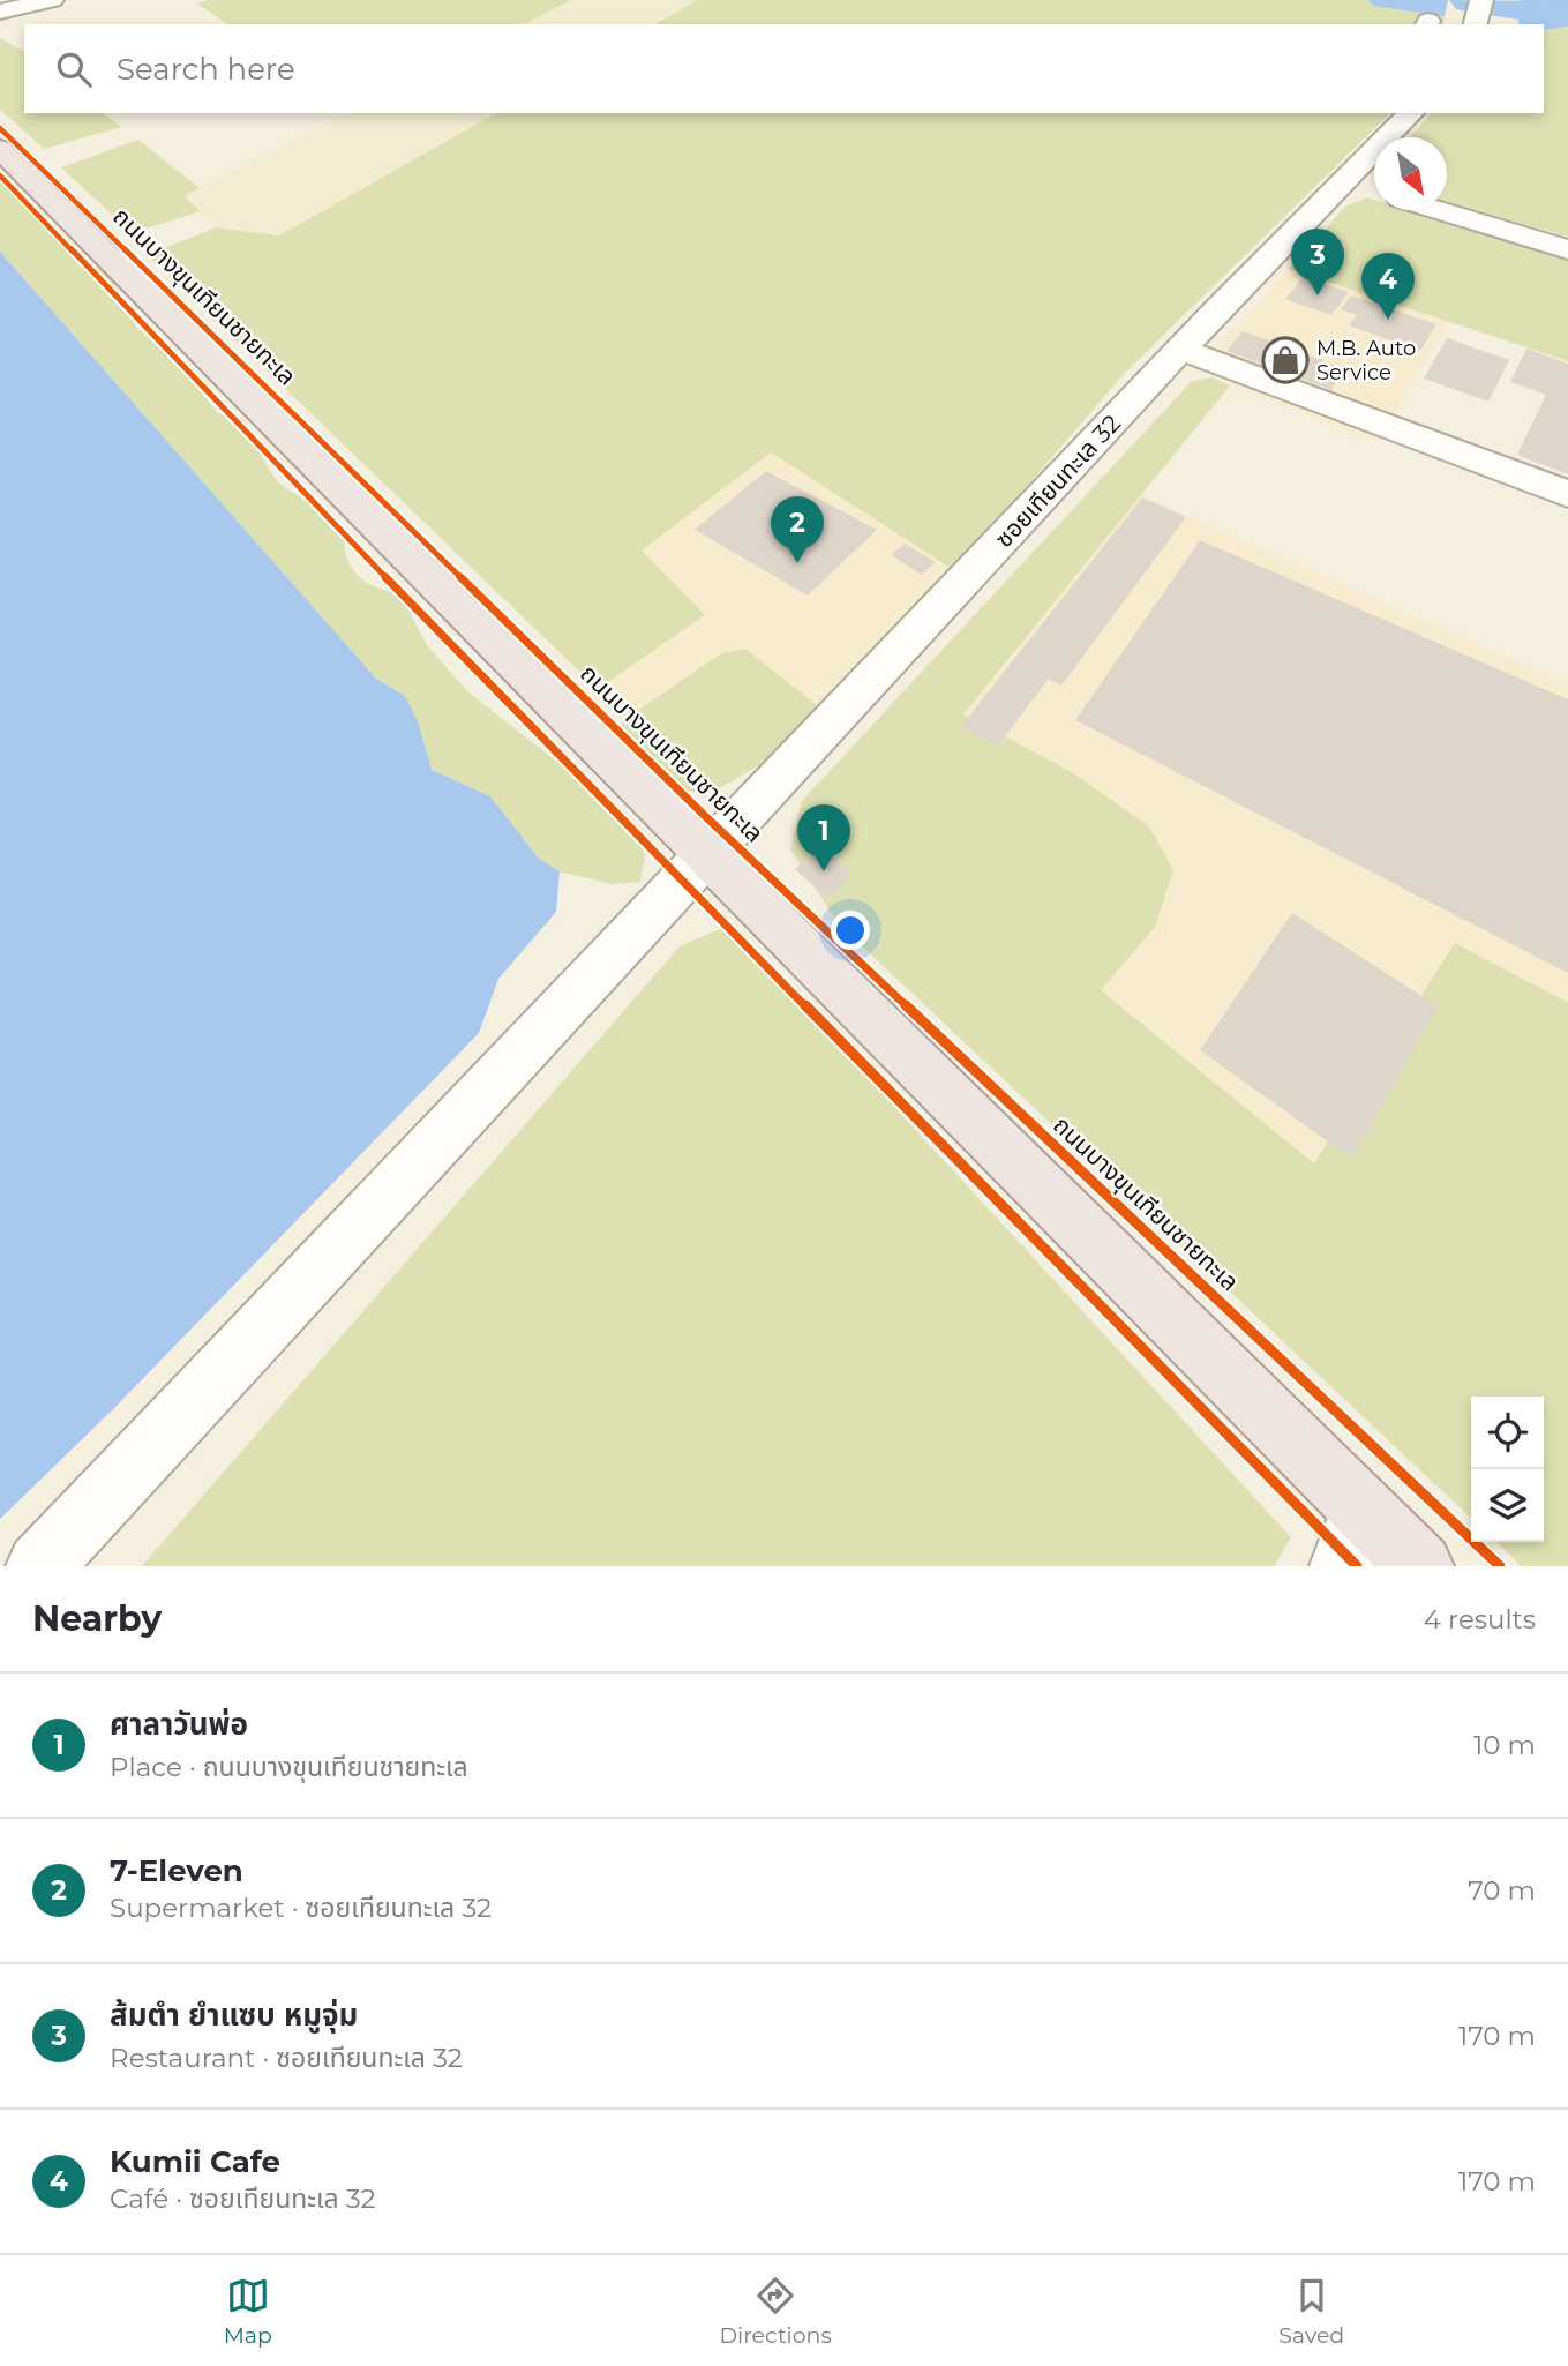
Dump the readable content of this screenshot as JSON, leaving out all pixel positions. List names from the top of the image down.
{
  "streets": {
    "main road": ["ถนนบางขุนเทียนชายทะเล"],
    "street": ["ซอยเทียนทะเล 32"]
  },
  "crossings": [
    ["ถนนบางขุนเทียนชายทะเล", "ซอยเทียนทะเล 32"]
  ],
  "places": {
    "shop": ["M.B. Auto Service"]
  },
  "north": "bottom right",
  "page": {
    "search": "Search here",
    "pins": [
      "3",
      "4",
      "2",
      "1"
    ],
    "heading": ["Nearby", "4 results"],
    "list": [
      {
        "mark": "1",
        "name": "ศาลาวันพ่อ",
        "note": "Place · ถนนบางขุนเทียนชายทะเล",
        "value": "10 m"
      },
      {
        "mark": "2",
        "name": "7-Eleven",
        "note": "Supermarket · ซอยเทียนทะเล 32",
        "value": "70 m"
      },
      {
        "mark": "3",
        "name": "ส้มตำ ยำแซบ หมูจุ่ม",
        "note": "Restaurant · ซอยเทียนทะเล 32",
        "value": "170 m"
      },
      {
        "mark": "4",
        "name": "Kumii Cafe",
        "note": "Café · ซอยเทียนทะเล 32",
        "value": "170 m"
      }
    ],
    "nav": ["Map", "Directions", "Saved"]
  }
}
